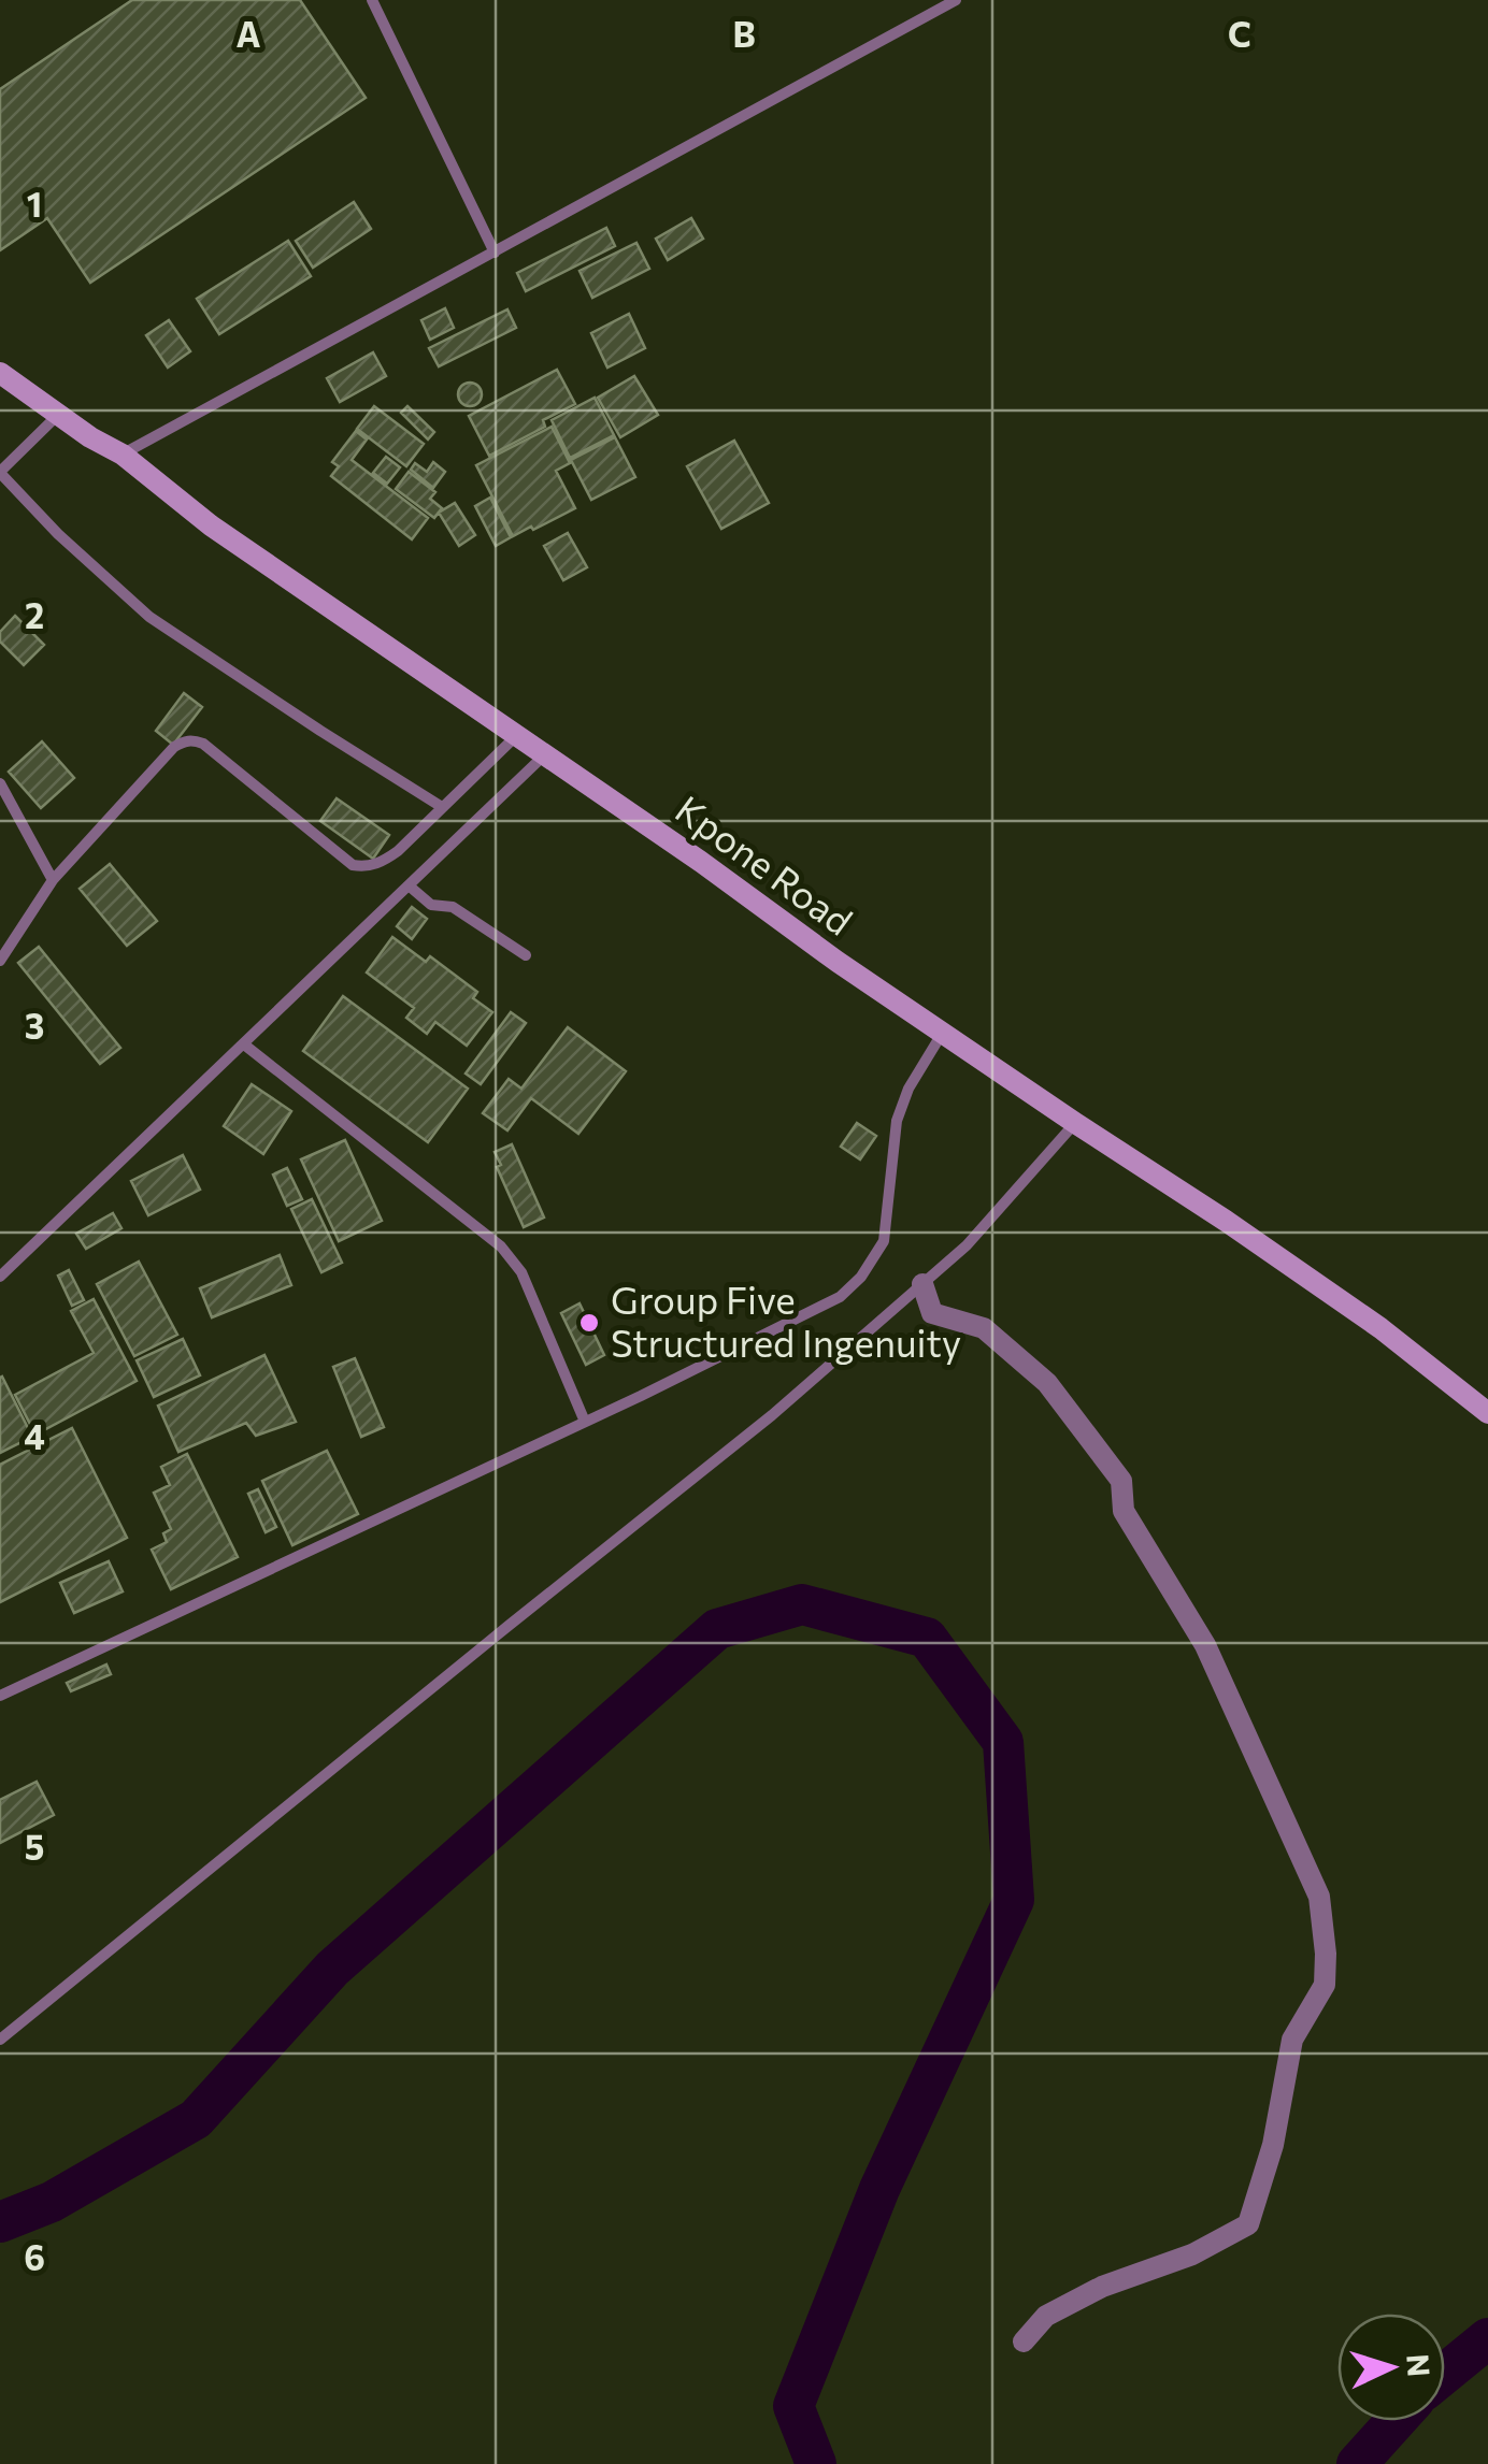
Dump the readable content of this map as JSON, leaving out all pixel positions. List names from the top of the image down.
{
  "streets": {
    "main road": ["Kpone Road"]
  },
  "places": ["Group Five Structured Ingenuity"],
  "north": "right",
  "grid": {
    "columns": ["A", "B", "C"],
    "rows": [
      "1",
      "2",
      "3",
      "4",
      "5",
      "6"
    ]
  }
}
